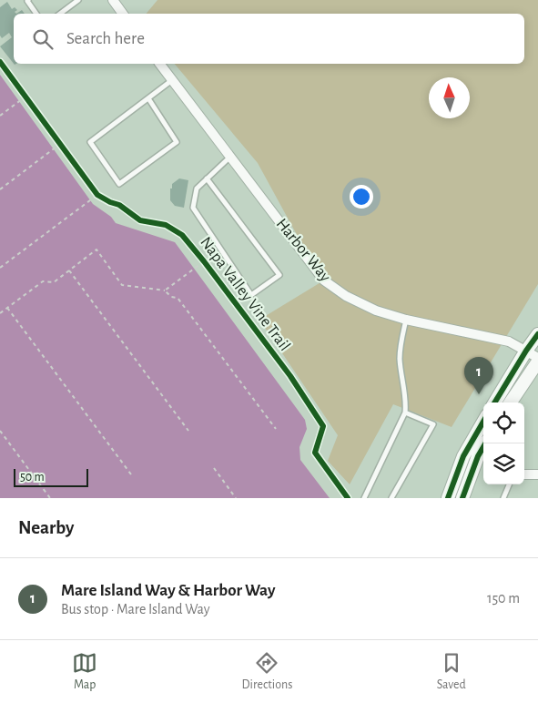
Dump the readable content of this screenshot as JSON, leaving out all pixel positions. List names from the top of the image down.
{
  "streets": {
    "street": ["Harbor Way"],
    "cycle path": ["Napa Valley Vine Trail"]
  },
  "scale_bar": "50 m",
  "north": "top",
  "page": {
    "search": "Search here",
    "pins": "1",
    "scale": "50 m",
    "heading": "Nearby",
    "list": [
      {
        "mark": "1",
        "name": "Mare Island Way & Harbor Way",
        "note": "Bus stop · Mare Island Way",
        "value": "150 m"
      }
    ],
    "nav": ["Map", "Directions", "Saved"]
  }
}
